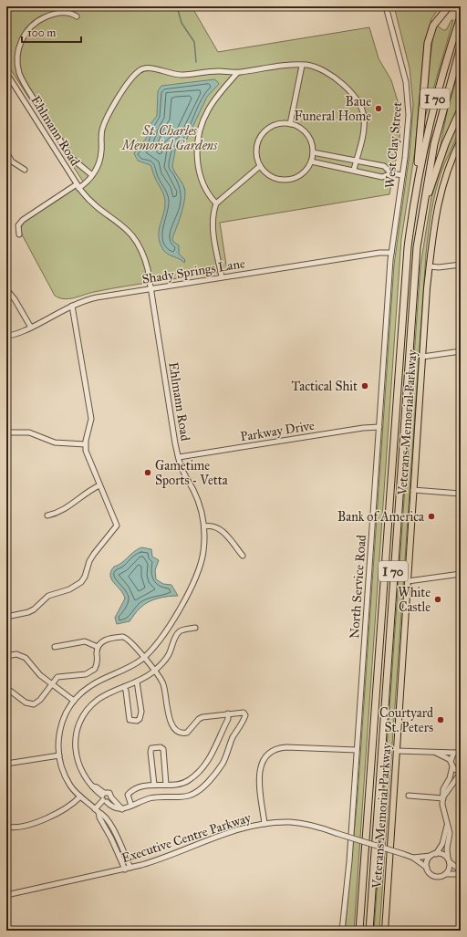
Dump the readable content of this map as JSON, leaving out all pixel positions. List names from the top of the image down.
{
  "streets": {
    "highway": ["I 70"],
    "main road": ["Veterans Memorial Parkway"],
    "street": [
      "Ehlmann Road",
      "West Clay Street",
      "Shady Springs Lane",
      "Parkway Drive",
      "North Service Road",
      "Executive Centre Parkway"
    ]
  },
  "crossings": [
    ["Ehlmann Road", "Shady Springs Lane"],
    ["Ehlmann Road", "Parkway Drive"],
    ["Ehlmann Road", "Executive Centre Parkway"],
    ["West Clay Street", "North Service Road"],
    ["Shady Springs Lane", "North Service Road"],
    ["Parkway Drive", "North Service Road"]
  ],
  "parks": ["St. Charles Memorial Gardens"],
  "places": [
    "Baue Funeral Home",
    "Tactical Shit",
    "Gametime Sports - Vetta",
    "Bank of America",
    "White Castle",
    "Courtyard St. Peters"
  ],
  "scale_bar": "100 m"
}
